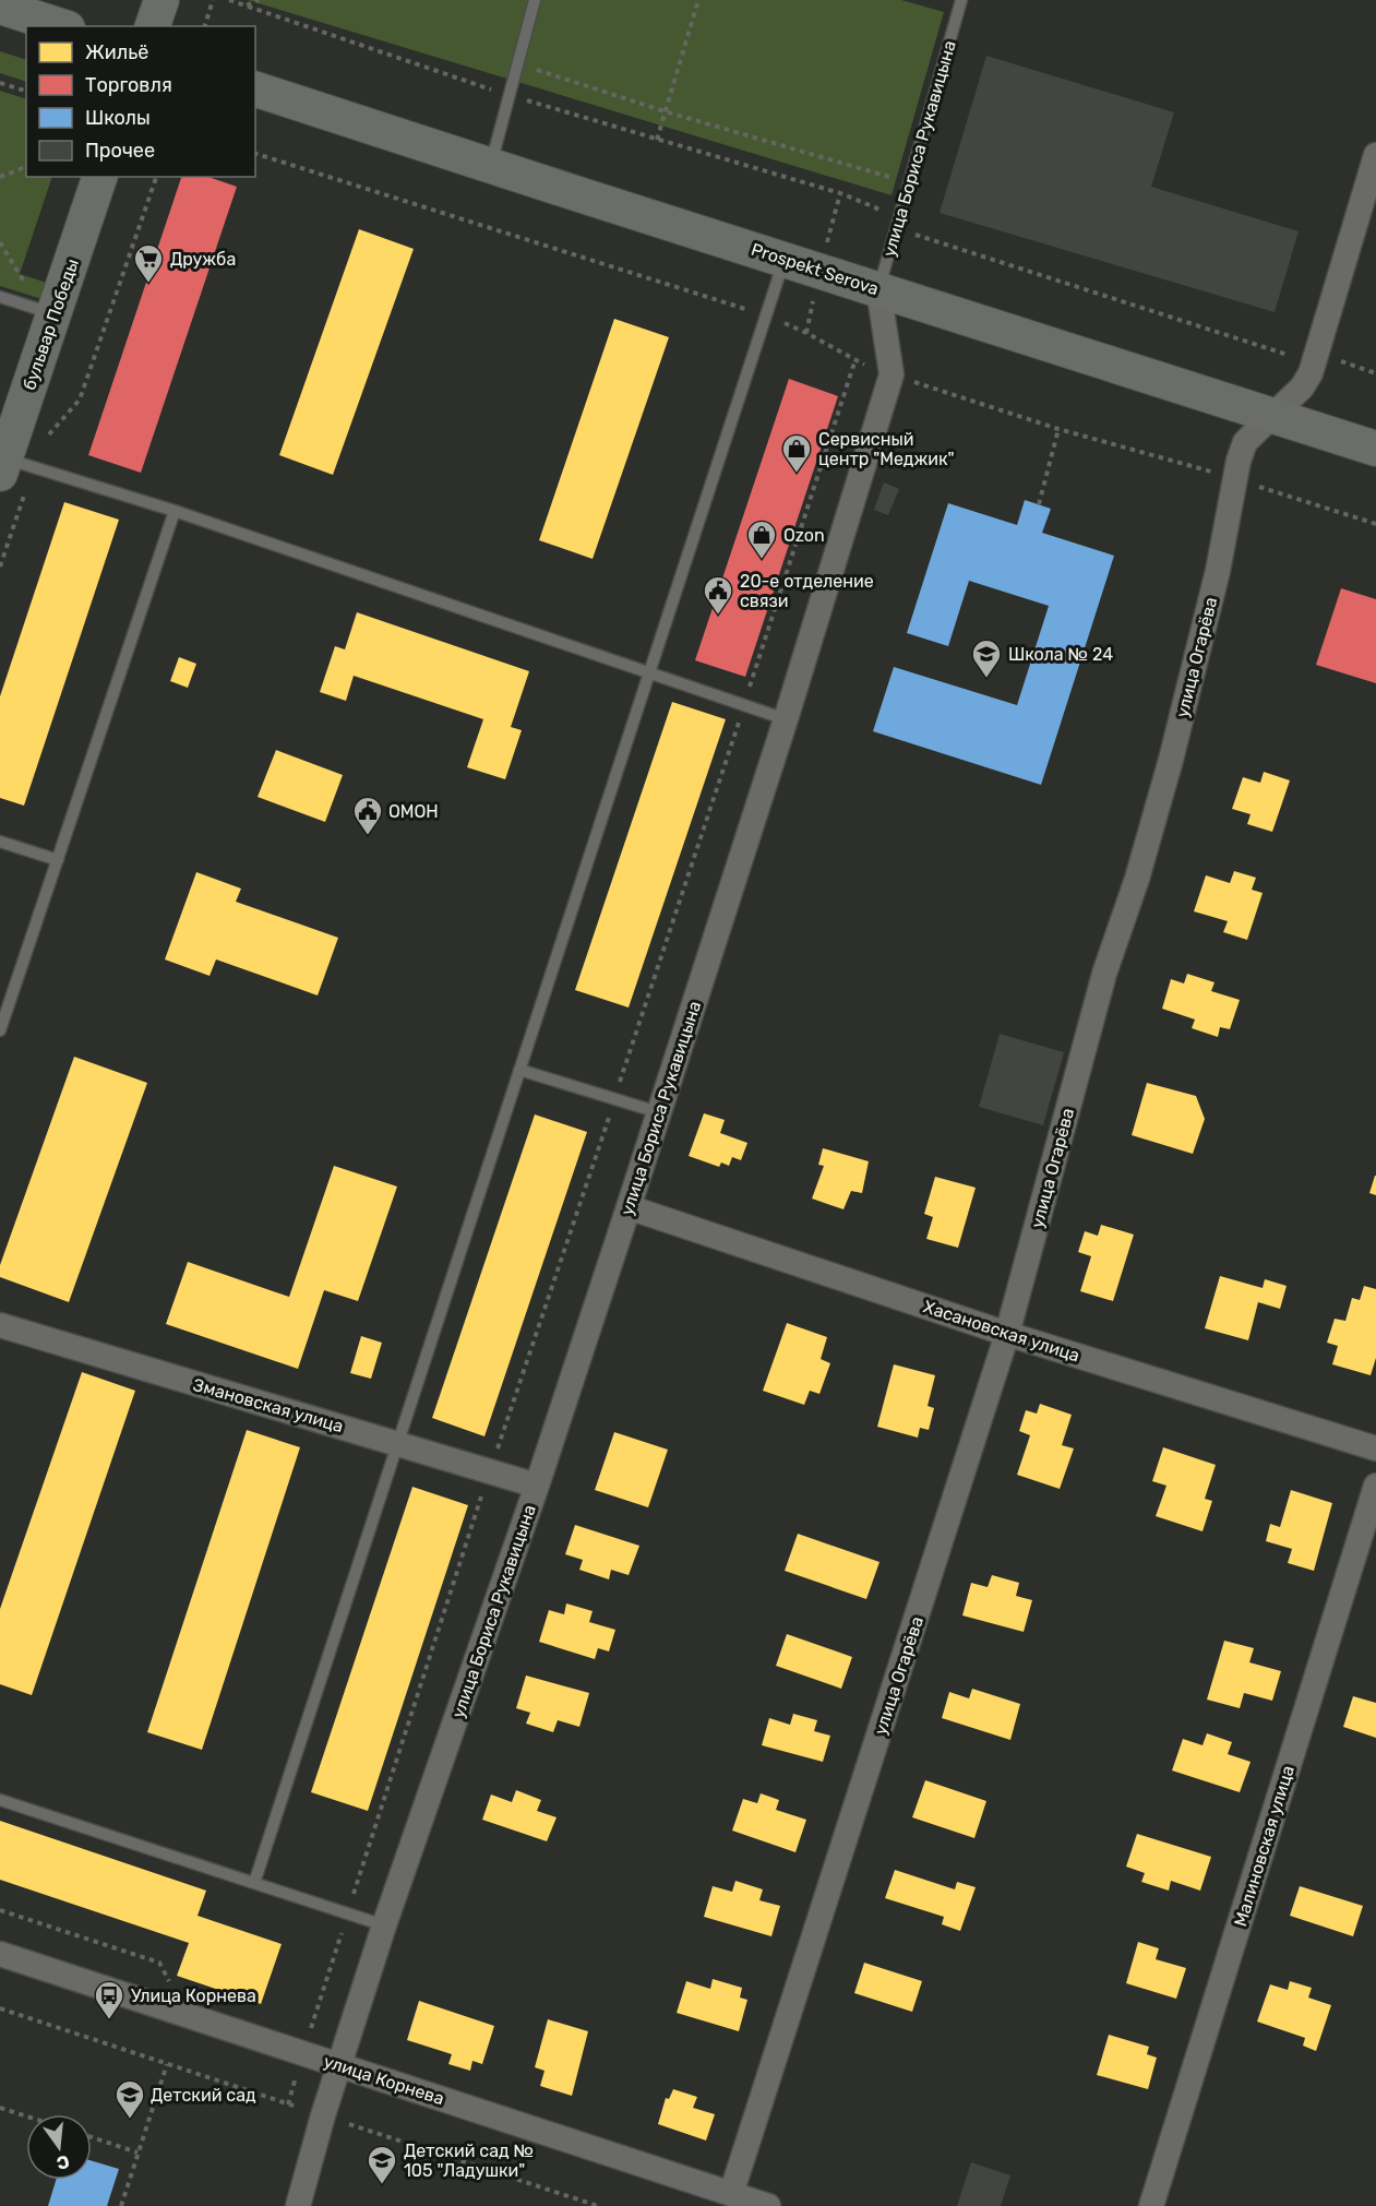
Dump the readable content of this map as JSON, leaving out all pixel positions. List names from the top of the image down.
{
  "streets": {
    "main road": ["Prospekt Serova", "бульвар Победы"],
    "street": [
      "улица Бориса Рукавицына",
      "улица Огарёва",
      "Хасановская улица",
      "Змановская улица",
      "Малиновская улица",
      "улица Корнева"
    ]
  },
  "crossings": [
    ["улица Бориса Рукавицына", "Prospekt Serova"],
    ["улица Бориса Рукавицына", "Хасановская улица"],
    ["улица Бориса Рукавицына", "Змановская улица"],
    ["улица Бориса Рукавицына", "улица Корнева"],
    ["Prospekt Serova", "улица Огарёва"],
    ["улица Огарёва", "Хасановская улица"],
    ["улица Огарёва", "улица Корнева"]
  ],
  "places": {
    "supermarket": ["Дружба"],
    "shop": ["Сервисный центр \"Меджик\"", "Ozon"],
    "public building": ["20-е отделение связи", "ОМОН"],
    "school or university": ["Школа № 24", "Детский сад", "Детский сад № 105 \"Ладушки\""],
    "bus stop": ["Улица Корнева"]
  },
  "legend": [
    "Жильё",
    "Торговля",
    "Школы",
    "Прочее"
  ],
  "north": "bottom"
}
